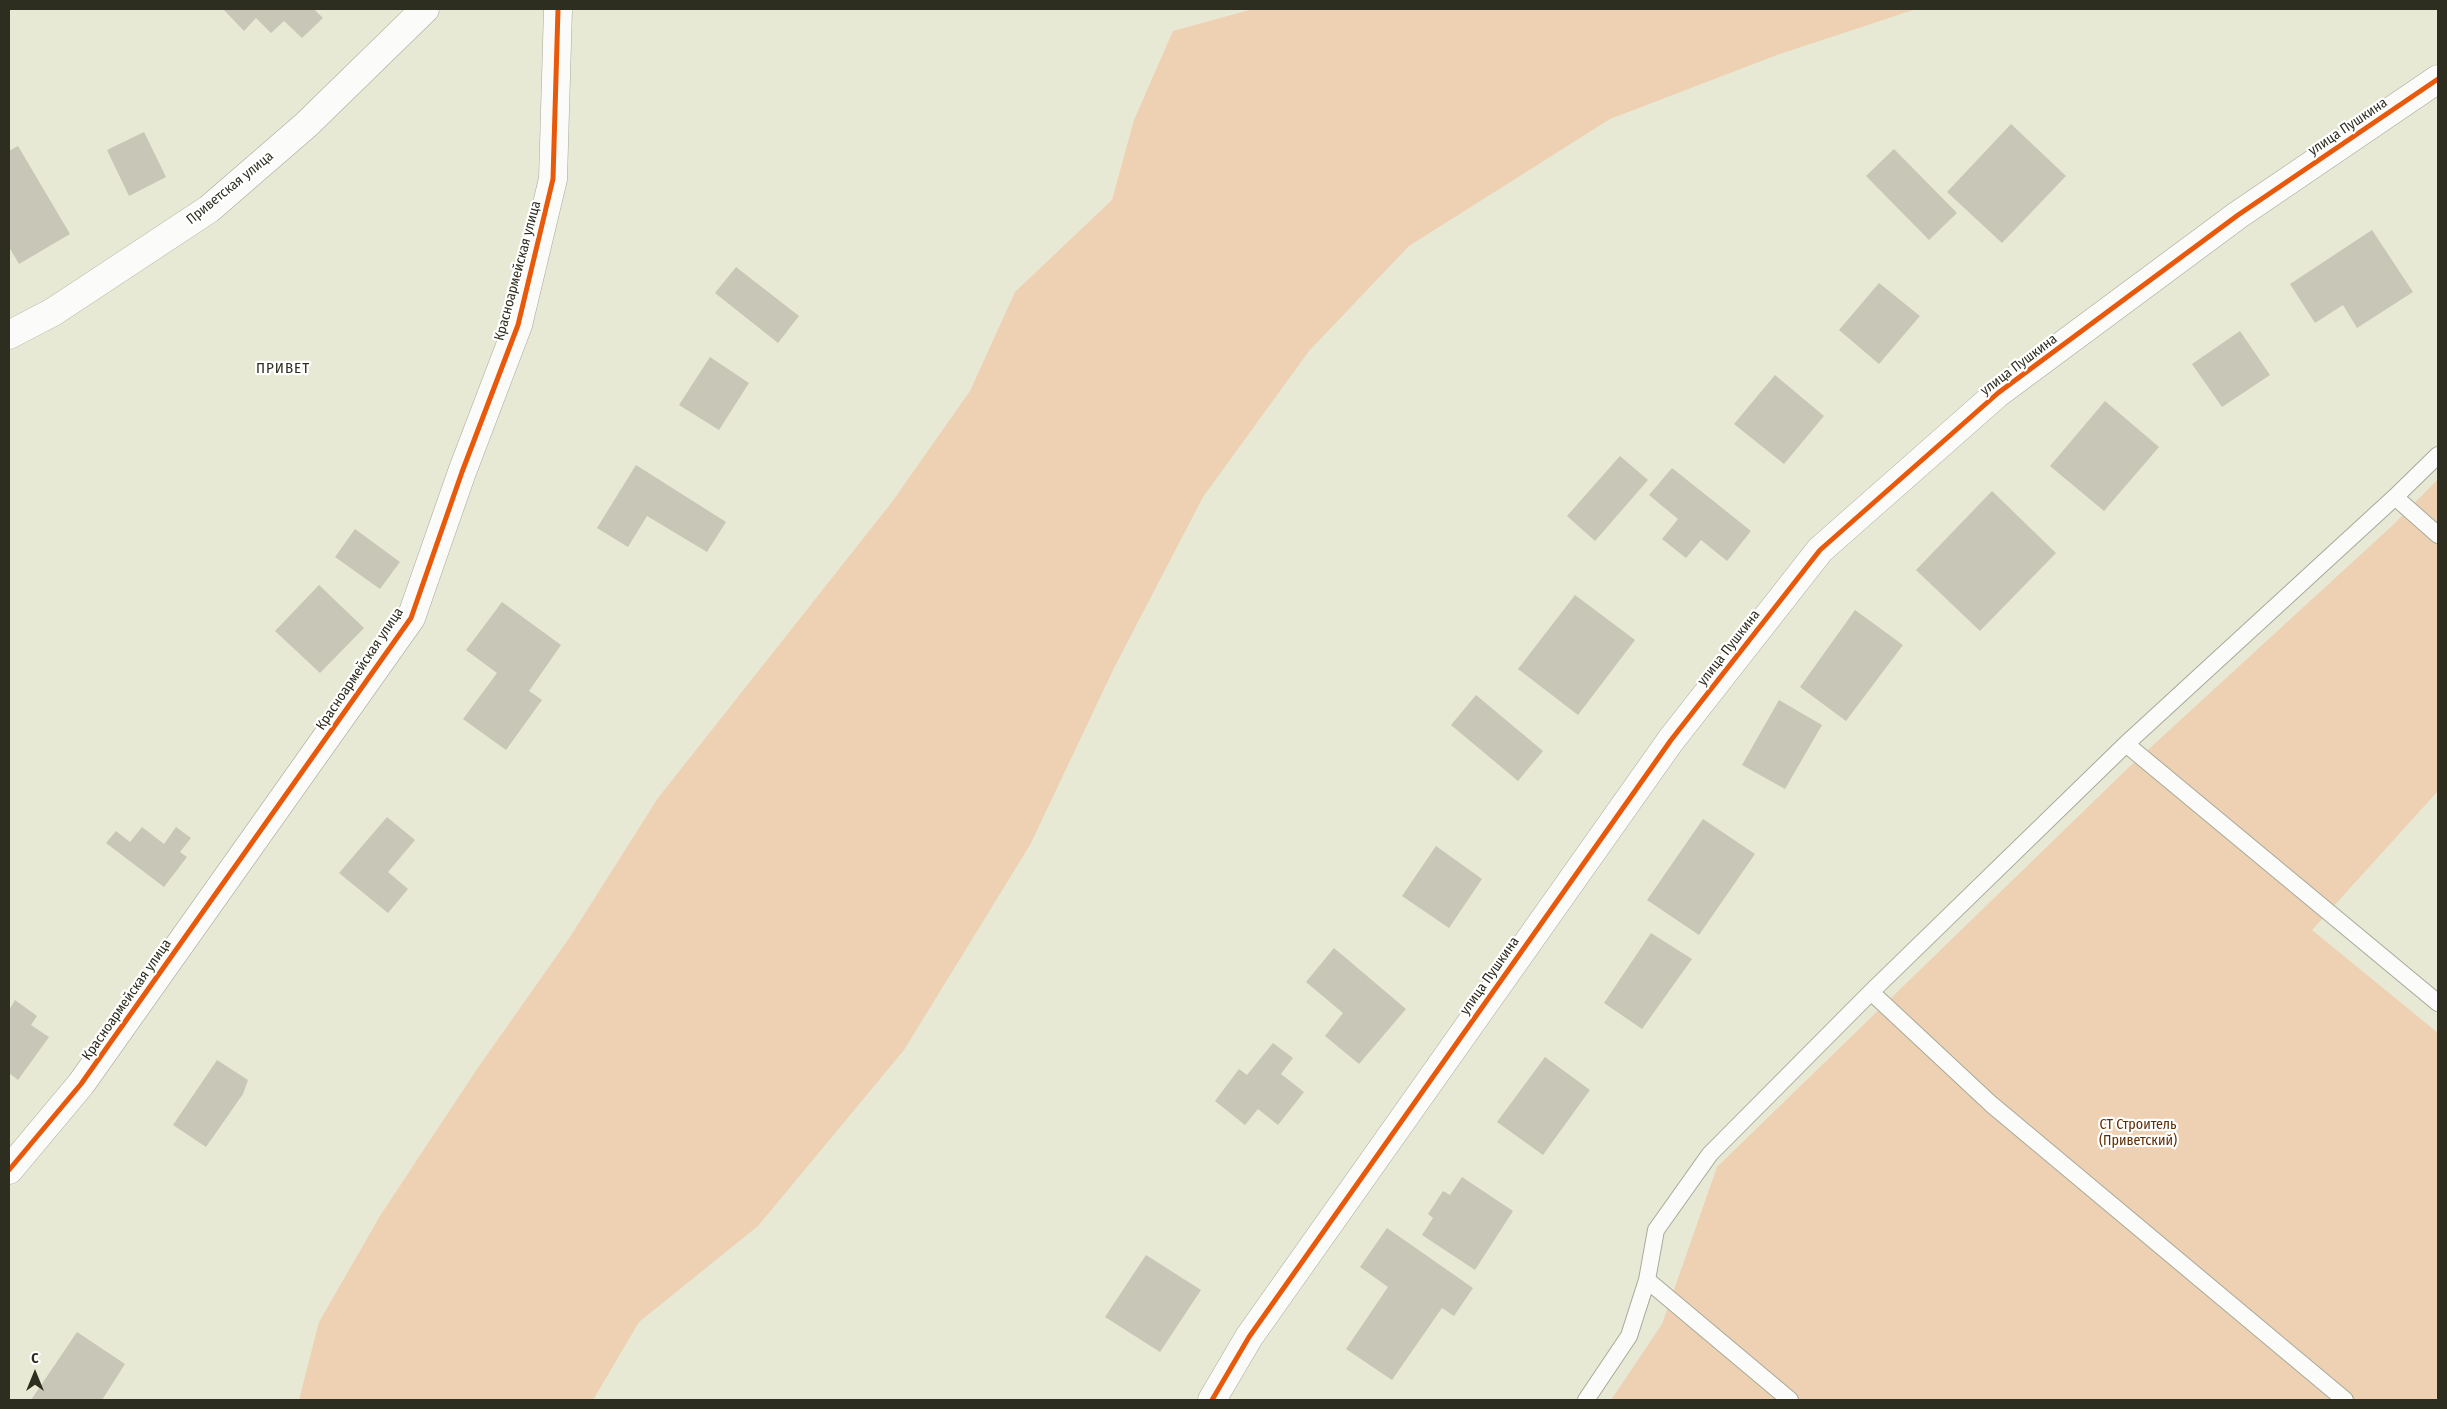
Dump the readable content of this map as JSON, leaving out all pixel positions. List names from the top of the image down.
{
  "streets": {
    "street": ["улица Пушкина", "Приветская улица", "Красноармейская улица"]
  },
  "districts": ["ПРИВЕТ"],
  "parks": ["СТ Строитель (Приветский)"],
  "north": "top"
}
